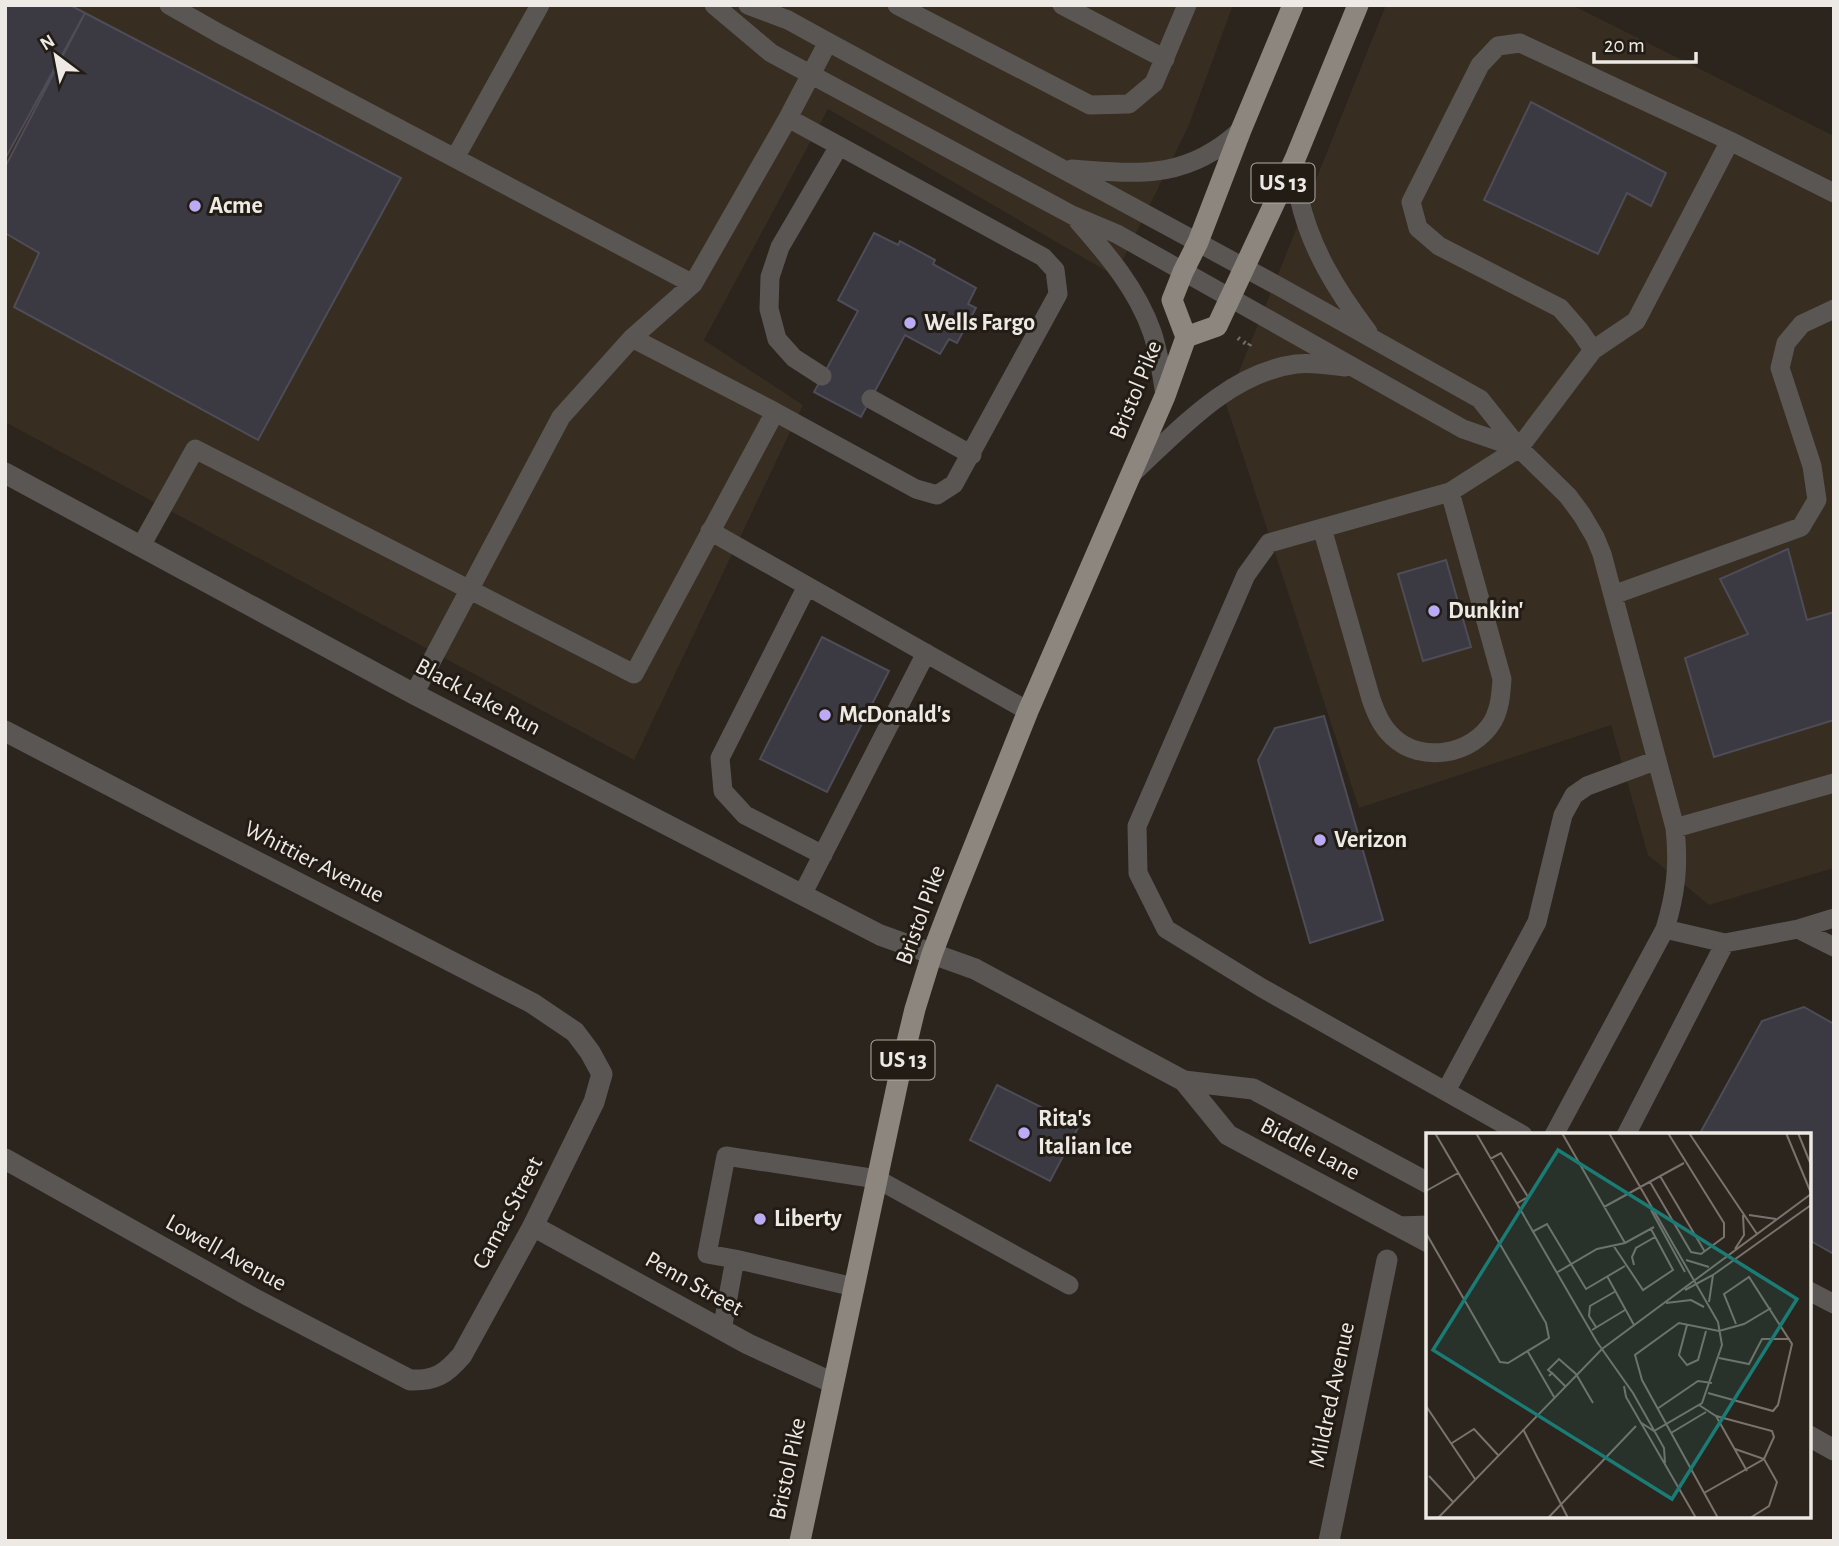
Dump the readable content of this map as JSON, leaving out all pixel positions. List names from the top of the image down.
{
  "streets": {
    "main road": ["US 13", "Bristol Pike"],
    "street": [
      "Black Lake Run",
      "Whittier Avenue",
      "Biddle Lane",
      "Camac Street",
      "Lowell Avenue",
      "Penn Street",
      "Mildred Avenue"
    ]
  },
  "crossings": [
    ["Bristol Pike", "Black Lake Run"],
    ["Bristol Pike", "Biddle Lane"],
    ["Bristol Pike", "Penn Street"],
    ["Black Lake Run", "Biddle Lane"],
    ["Whittier Avenue", "Camac Street"],
    ["Camac Street", "Lowell Avenue"],
    ["Camac Street", "Penn Street"]
  ],
  "places": [
    "Acme",
    "Wells Fargo",
    "Dunkin'",
    "McDonald's",
    "Verizon",
    "Rita's Italian Ice",
    "Liberty"
  ],
  "scale_bar": "20 m",
  "north": "top left"
}
